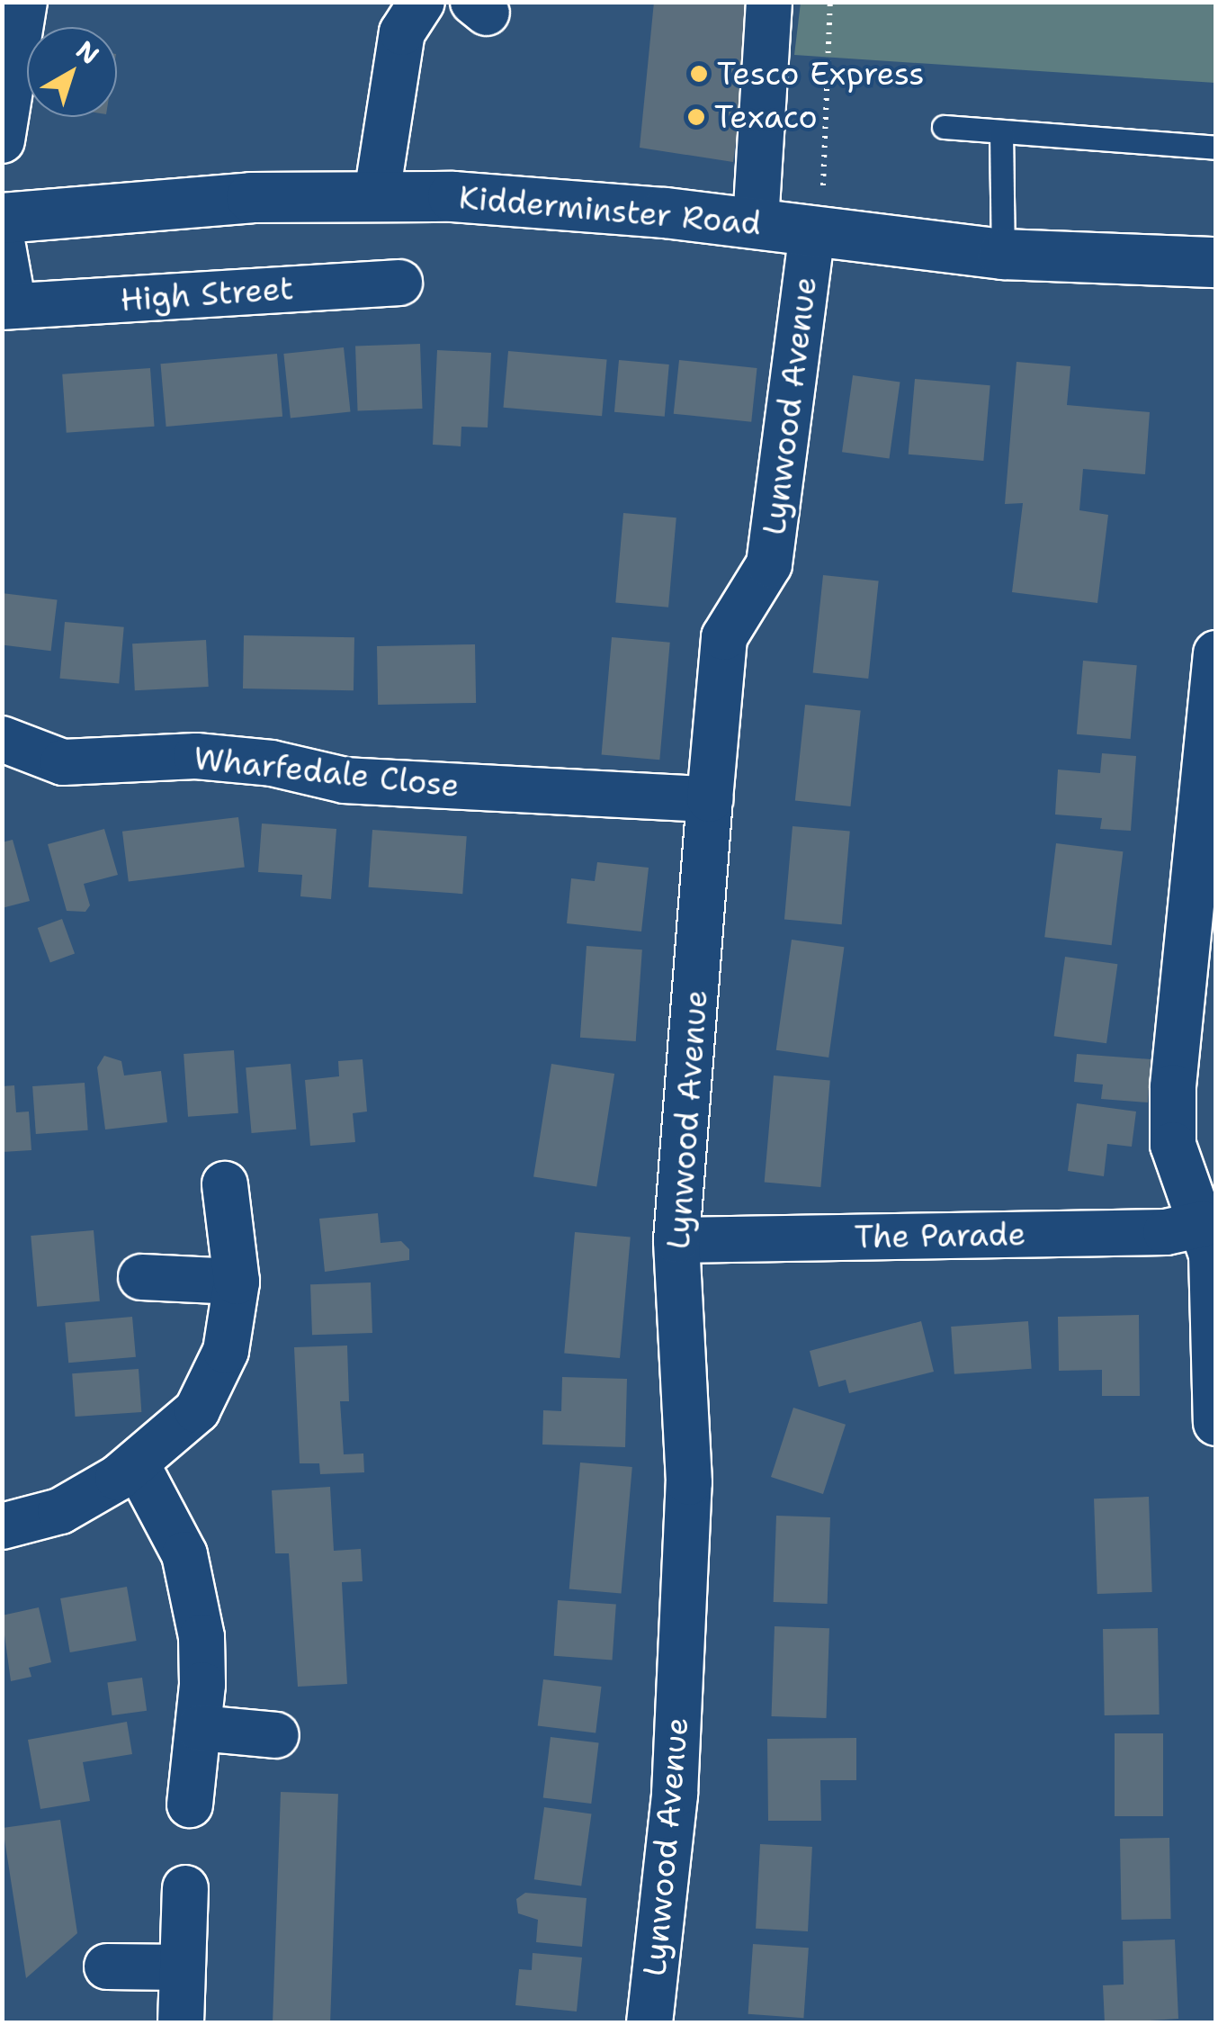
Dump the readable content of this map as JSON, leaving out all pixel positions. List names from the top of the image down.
{
  "streets": {
    "highway": ["Kidderminster Road"],
    "street": [
      "High Street",
      "Lynwood Avenue",
      "Wharfedale Close",
      "The Parade"
    ]
  },
  "crossings": [
    ["Kidderminster Road", "Lynwood Avenue"],
    ["Lynwood Avenue", "Wharfedale Close"],
    ["Lynwood Avenue", "The Parade"]
  ],
  "places": ["Tesco Express", "Texaco"],
  "north": "top right"
}
